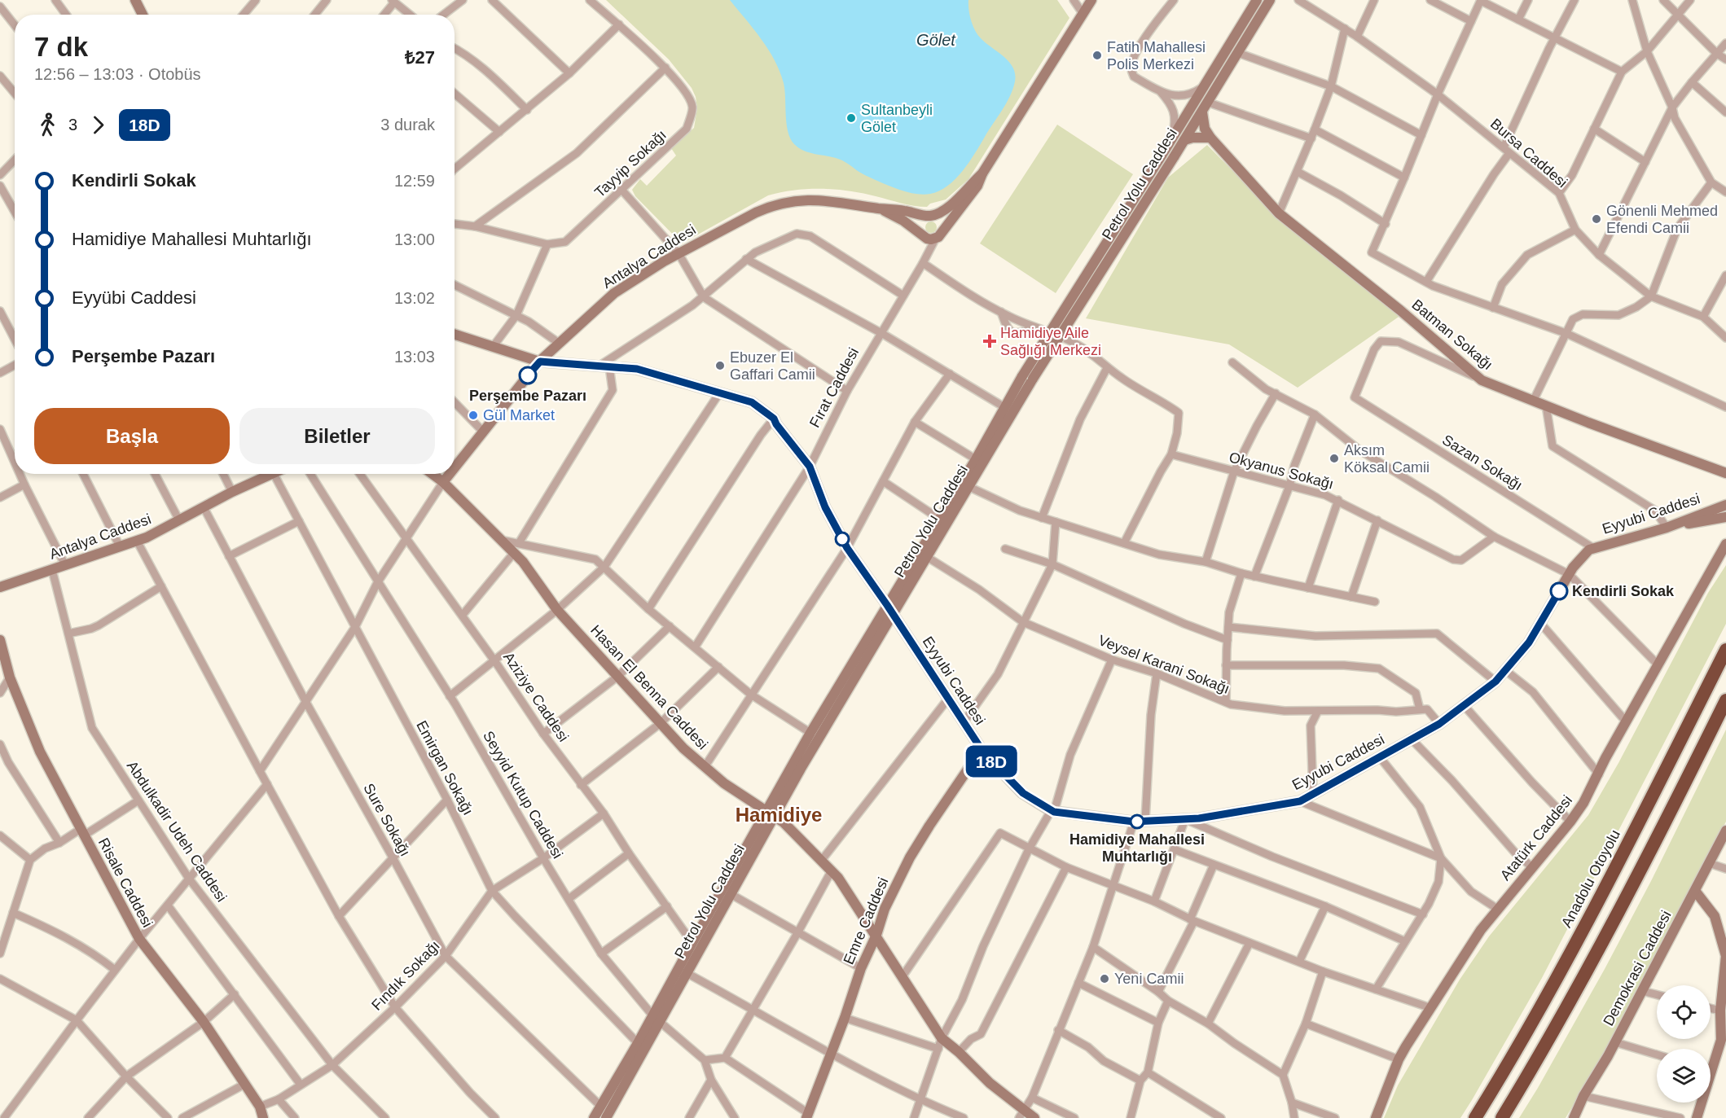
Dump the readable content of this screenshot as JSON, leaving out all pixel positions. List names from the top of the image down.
{
  "streets": {
    "highway": ["Anadolu Otoyolu"],
    "street": [
      "Bursa Caddesi",
      "Tayyip Sokağı",
      "Petrol Yolu Caddesi",
      "Antalya Caddesi",
      "Batman Sokağı",
      "Fırat Caddesi",
      "Sazan Sokağı",
      "Okyanus Sokağı",
      "Eyyubi Caddesi",
      "Veysel Karani Sokağı",
      "Hasan El Benna Caddesi",
      "Aziziye Caddesi",
      "Emirgan Sokağı",
      "Seyyid Kutup Caddesi",
      "Sure Sokağı",
      "Abdulkadir Udeh Caddesi",
      "Atatürk Caddesi",
      "Risale Caddesi",
      "Emre Caddesi",
      "Demokrasi Caddesi",
      "Fındık Sokağı"
    ]
  },
  "crossings": [
    ["Petrol Yolu Caddesi", "Eyyubi Caddesi"],
    ["Petrol Yolu Caddesi", "Veysel Karani Sokağı"],
    ["Petrol Yolu Caddesi", "Hasan El Benna Caddesi"],
    ["Petrol Yolu Caddesi", "Aziziye Caddesi"],
    ["Petrol Yolu Caddesi", "Emirgan Sokağı"],
    ["Petrol Yolu Caddesi", "Seyyid Kutup Caddesi"],
    ["Petrol Yolu Caddesi", "Sure Sokağı"],
    ["Antalya Caddesi", "Eyyubi Caddesi"],
    ["Antalya Caddesi", "Hasan El Benna Caddesi"],
    ["Antalya Caddesi", "Sure Sokağı"],
    ["Antalya Caddesi", "Abdulkadir Udeh Caddesi"],
    ["Batman Sokağı", "Sazan Sokağı"],
    ["Fırat Caddesi", "Eyyubi Caddesi"],
    ["Sazan Sokağı", "Eyyubi Caddesi"],
    ["Eyyubi Caddesi", "Emre Caddesi"],
    ["Hasan El Benna Caddesi", "Emre Caddesi"],
    ["Aziziye Caddesi", "Fındık Sokağı"],
    ["Emirgan Sokağı", "Fındık Sokağı"],
    ["Seyyid Kutup Caddesi", "Fındık Sokağı"],
    ["Sure Sokağı", "Fındık Sokağı"],
    ["Abdulkadir Udeh Caddesi", "Fındık Sokağı"],
    ["Risale Caddesi", "Fındık Sokağı"]
  ],
  "districts": ["Hamidiye"],
  "water": ["Gölet"],
  "places": {
    "other": [
      "Fatih Mahallesi Polis Merkezi",
      "Sultanbeyli Gölet",
      "Gönenli Mehmed Efendi Camii",
      "Ebuzer El Gaffari Camii",
      "Perşembe Pazarı",
      "Gül Market",
      "Aksım Köksal Camii",
      "Kendirli Sokak",
      "Hamidiye Mahallesi Muhtarlığı",
      "Yeni Camii"
    ],
    "health": ["Hamidiye Aile Sağlığı Merkezi"]
  },
  "lines": ["bus line 18D"],
  "page": {
    "on_map": "18D",
    "heading": ["7 dk", "12:56 – 13:03 · Otobüs", "₺27"],
    "legs": ["3", "18D", "3 durak"],
    "list": [
      {
        "name": "Kendirli Sokak",
        "value": "12:59"
      },
      {
        "name": "Hamidiye Mahallesi Muhtarlığı",
        "value": "13:00"
      },
      {
        "name": "Eyyübi Caddesi",
        "value": "13:02"
      },
      {
        "name": "Perşembe Pazarı",
        "value": "13:03"
      }
    ],
    "buttons": ["Başla", "Biletler"]
  }
}
